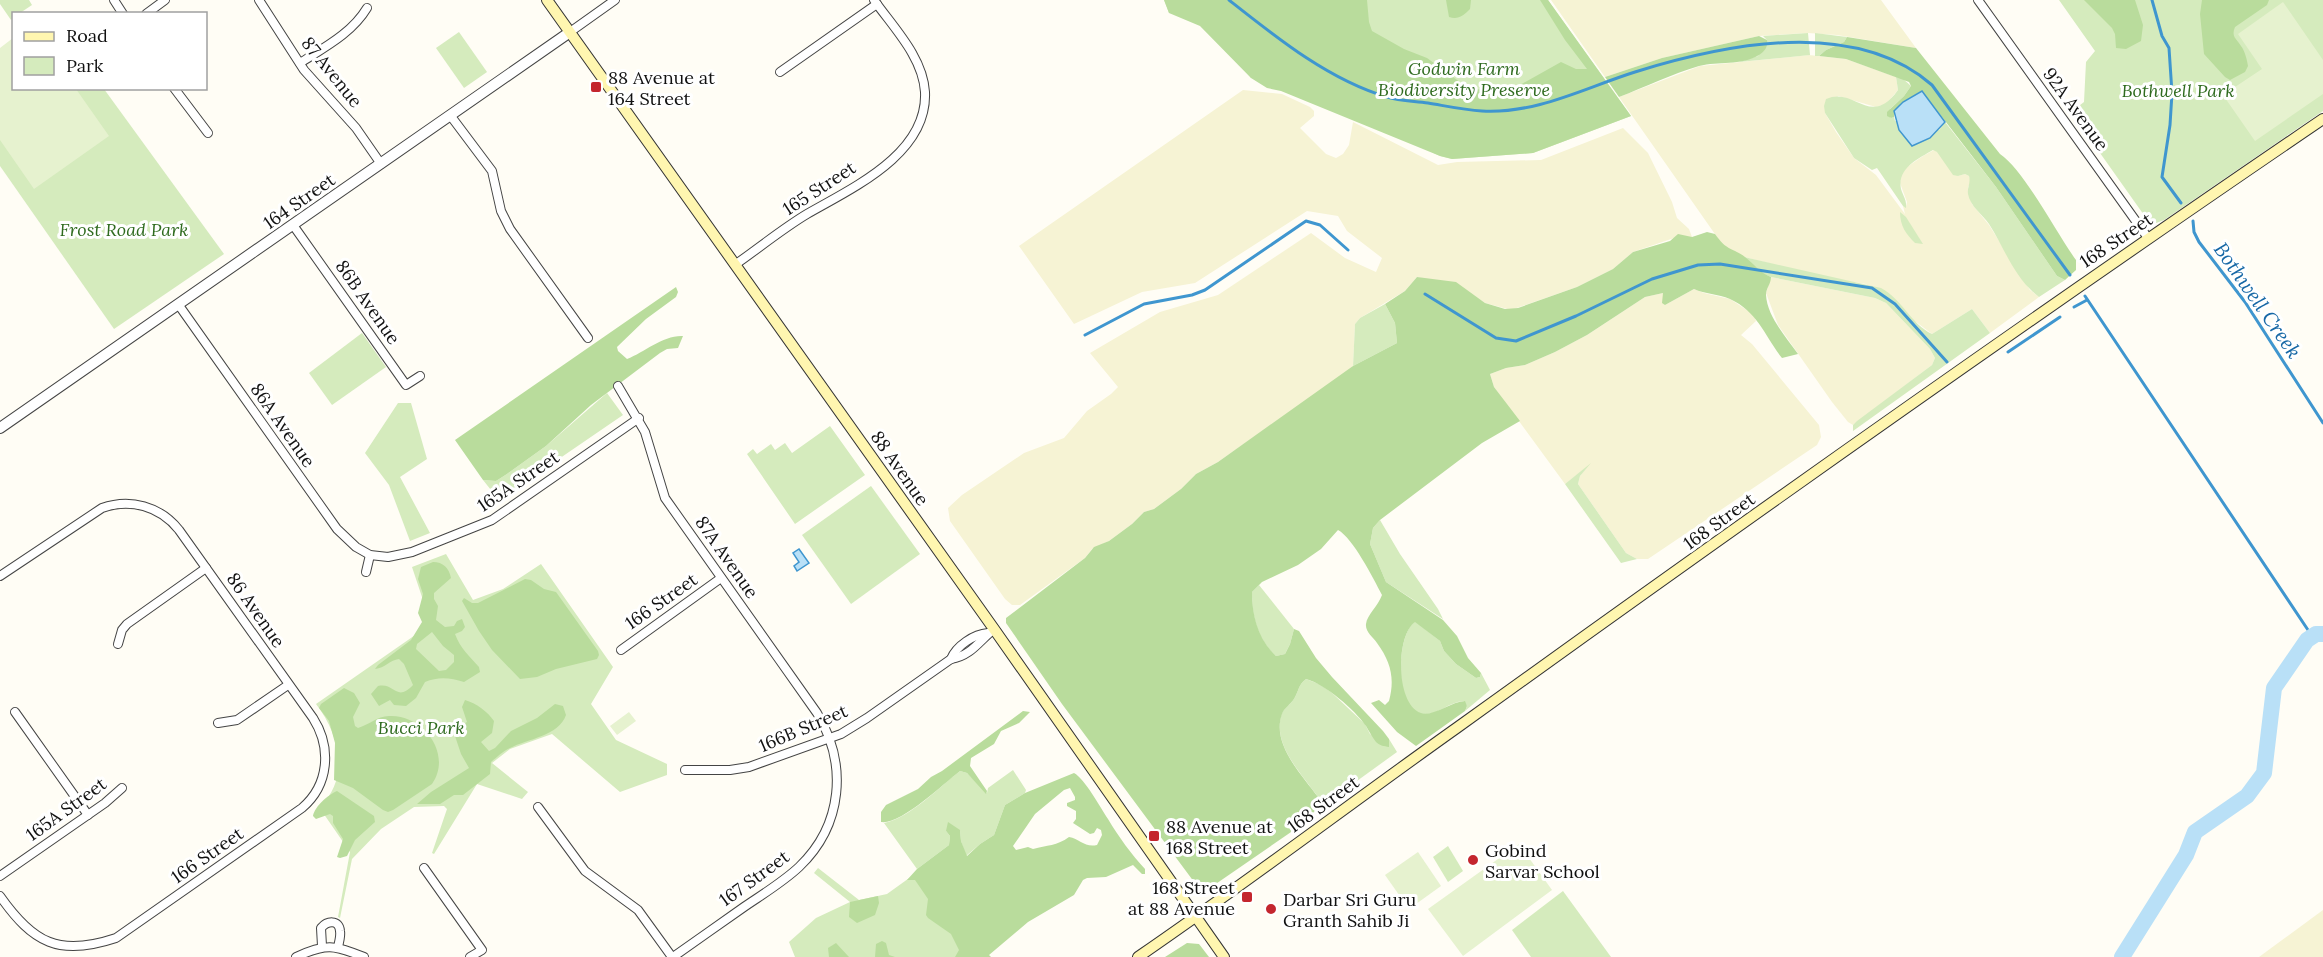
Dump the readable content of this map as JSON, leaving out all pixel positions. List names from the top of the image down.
{
  "streets": {
    "main road": ["168 Street", "88 Avenue"],
    "street": [
      "87 Avenue",
      "92A Avenue",
      "165 Street",
      "164 Street",
      "86B Avenue",
      "86A Avenue",
      "165A Street",
      "87A Avenue",
      "166 Street",
      "86 Avenue",
      "166B Street",
      "167 Street"
    ]
  },
  "crossings": [
    ["87 Avenue", "164 Street"],
    ["92A Avenue", "168 Street"],
    ["165 Street", "88 Avenue"],
    ["164 Street", "86B Avenue"],
    ["164 Street", "86A Avenue"],
    ["164 Street", "88 Avenue"],
    ["168 Street", "88 Avenue"],
    ["86A Avenue", "165A Street"],
    ["88 Avenue", "166B Street"],
    ["165A Street", "87A Avenue"],
    ["87A Avenue", "166 Street"],
    ["87A Avenue", "166B Street"],
    ["87A Avenue", "167 Street"],
    ["166 Street", "86 Avenue"],
    ["166B Street", "167 Street"]
  ],
  "water": ["Bothwell Creek"],
  "parks": [
    "Godwin Farm Biodiversity Preserve",
    "Bothwell Park",
    "Frost Road Park",
    "Bucci Park"
  ],
  "places": {
    "transit": ["88 Avenue at 164 Street", "88 Avenue at 168 Street", "168 Street at 88 Avenue"],
    "other": ["Gobind Sarvar School", "Darbar Sri Guru Granth Sahib Ji"]
  },
  "legend": ["Road", "Park"]
}
